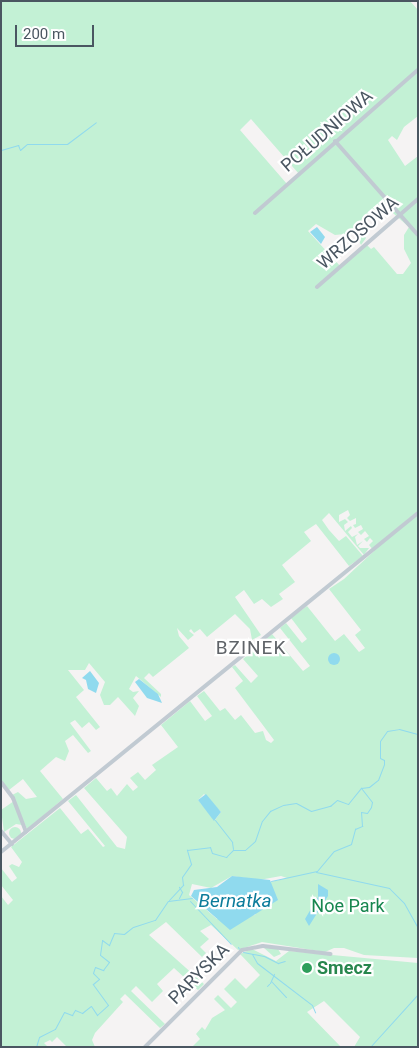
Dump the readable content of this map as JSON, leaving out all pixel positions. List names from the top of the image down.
{
  "streets": {
    "street": ["POŁUDNIOWA", "WRZOSOWA", "PARYSKA"]
  },
  "districts": ["BZINEK"],
  "water": ["Bernatka"],
  "parks": ["Noe Park"],
  "places": ["Smecz"],
  "scale_bar": "200 m"
}
